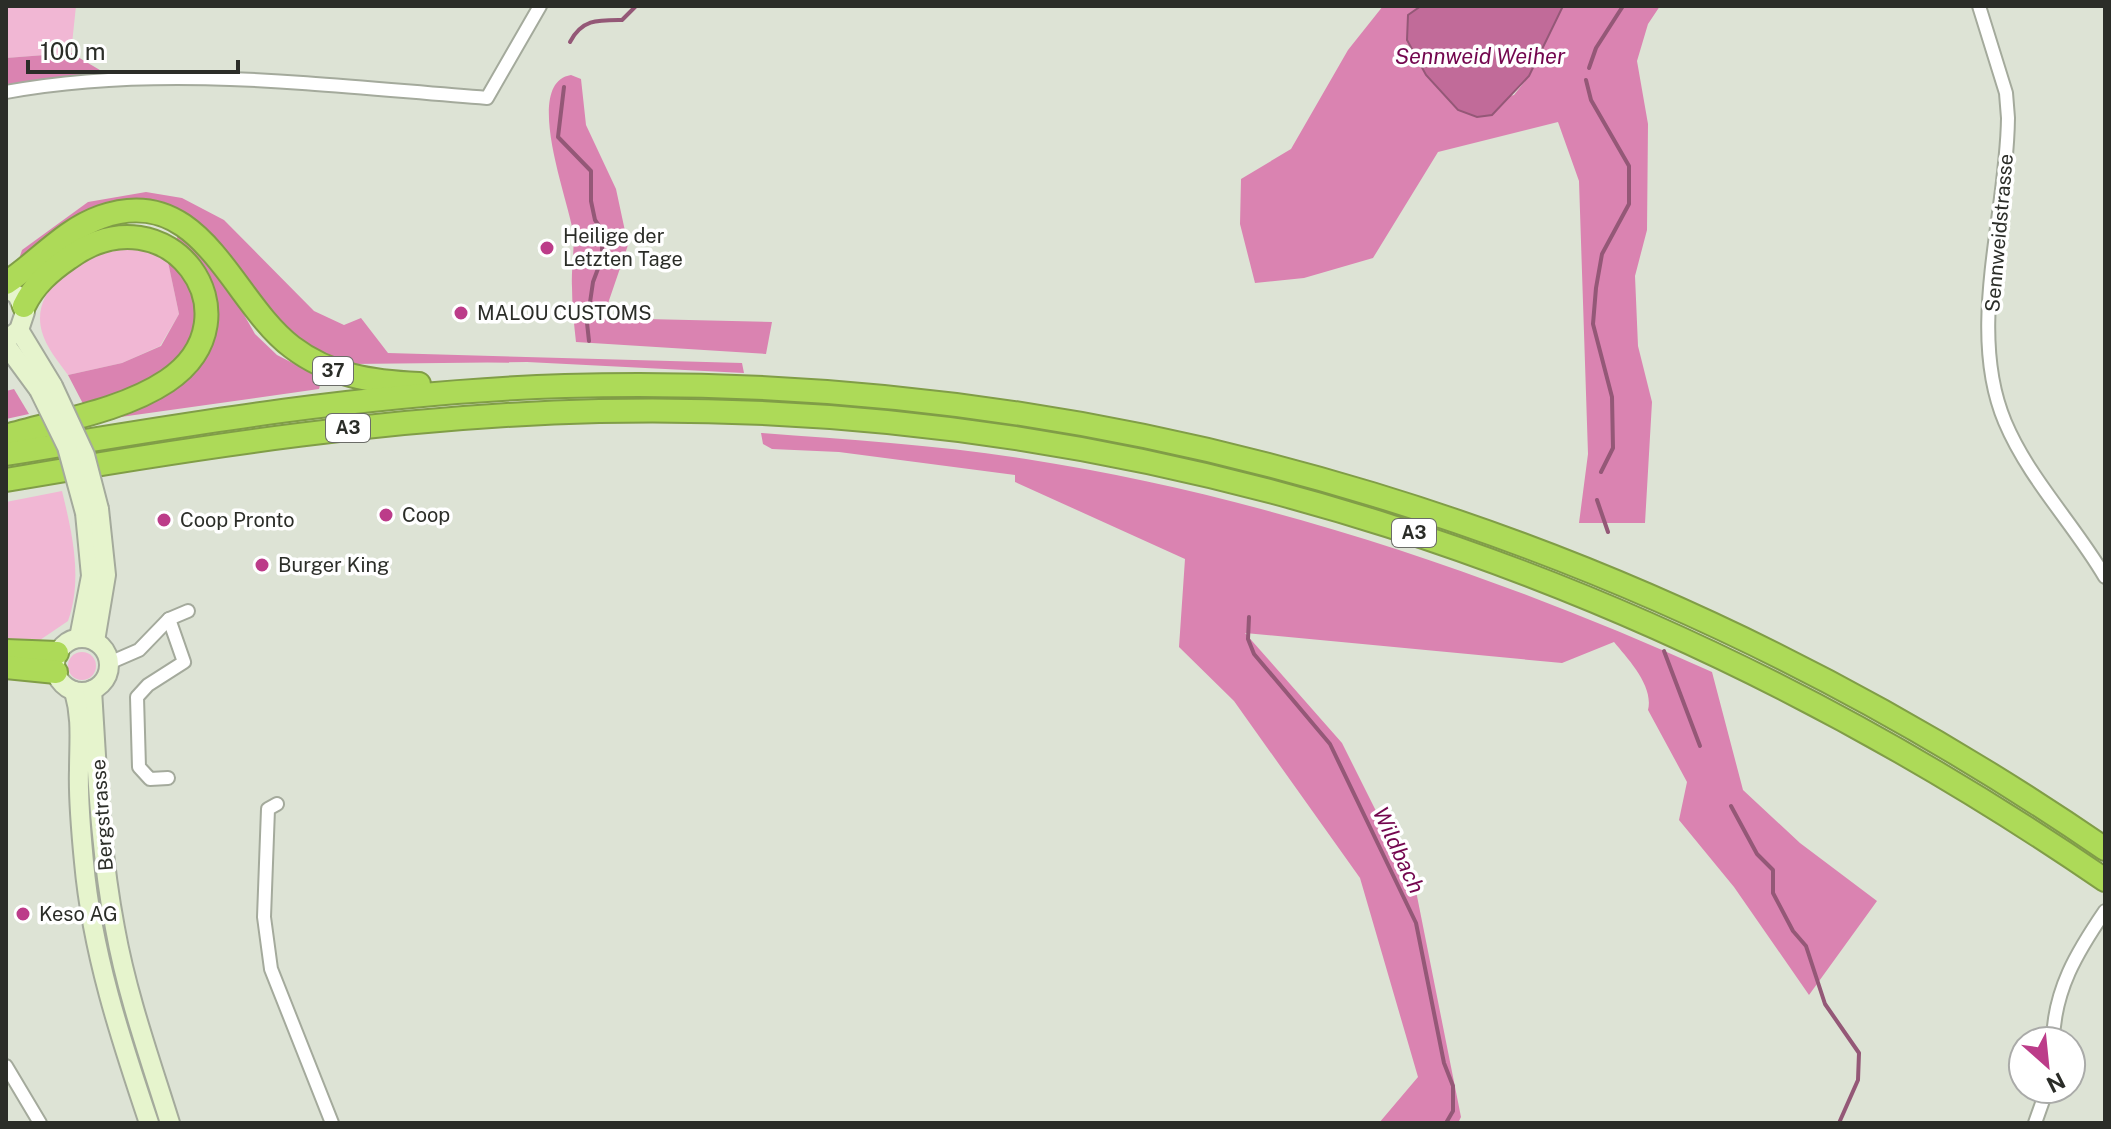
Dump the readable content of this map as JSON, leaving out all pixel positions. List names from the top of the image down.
{
  "streets": {
    "highway": ["37", "A3"],
    "main road": ["Bergstrasse"],
    "street": ["Sennweidstrasse"]
  },
  "crossings": [
    ["37", "A3"]
  ],
  "water": ["Sennweid Weiher", "Wildbach"],
  "places": [
    "Heilige der Letzten Tage",
    "MALOU CUSTOMS",
    "Coop",
    "Coop Pronto",
    "Burger King",
    "Keso AG"
  ],
  "scale_bar": "100 m",
  "north": "bottom right"
}
